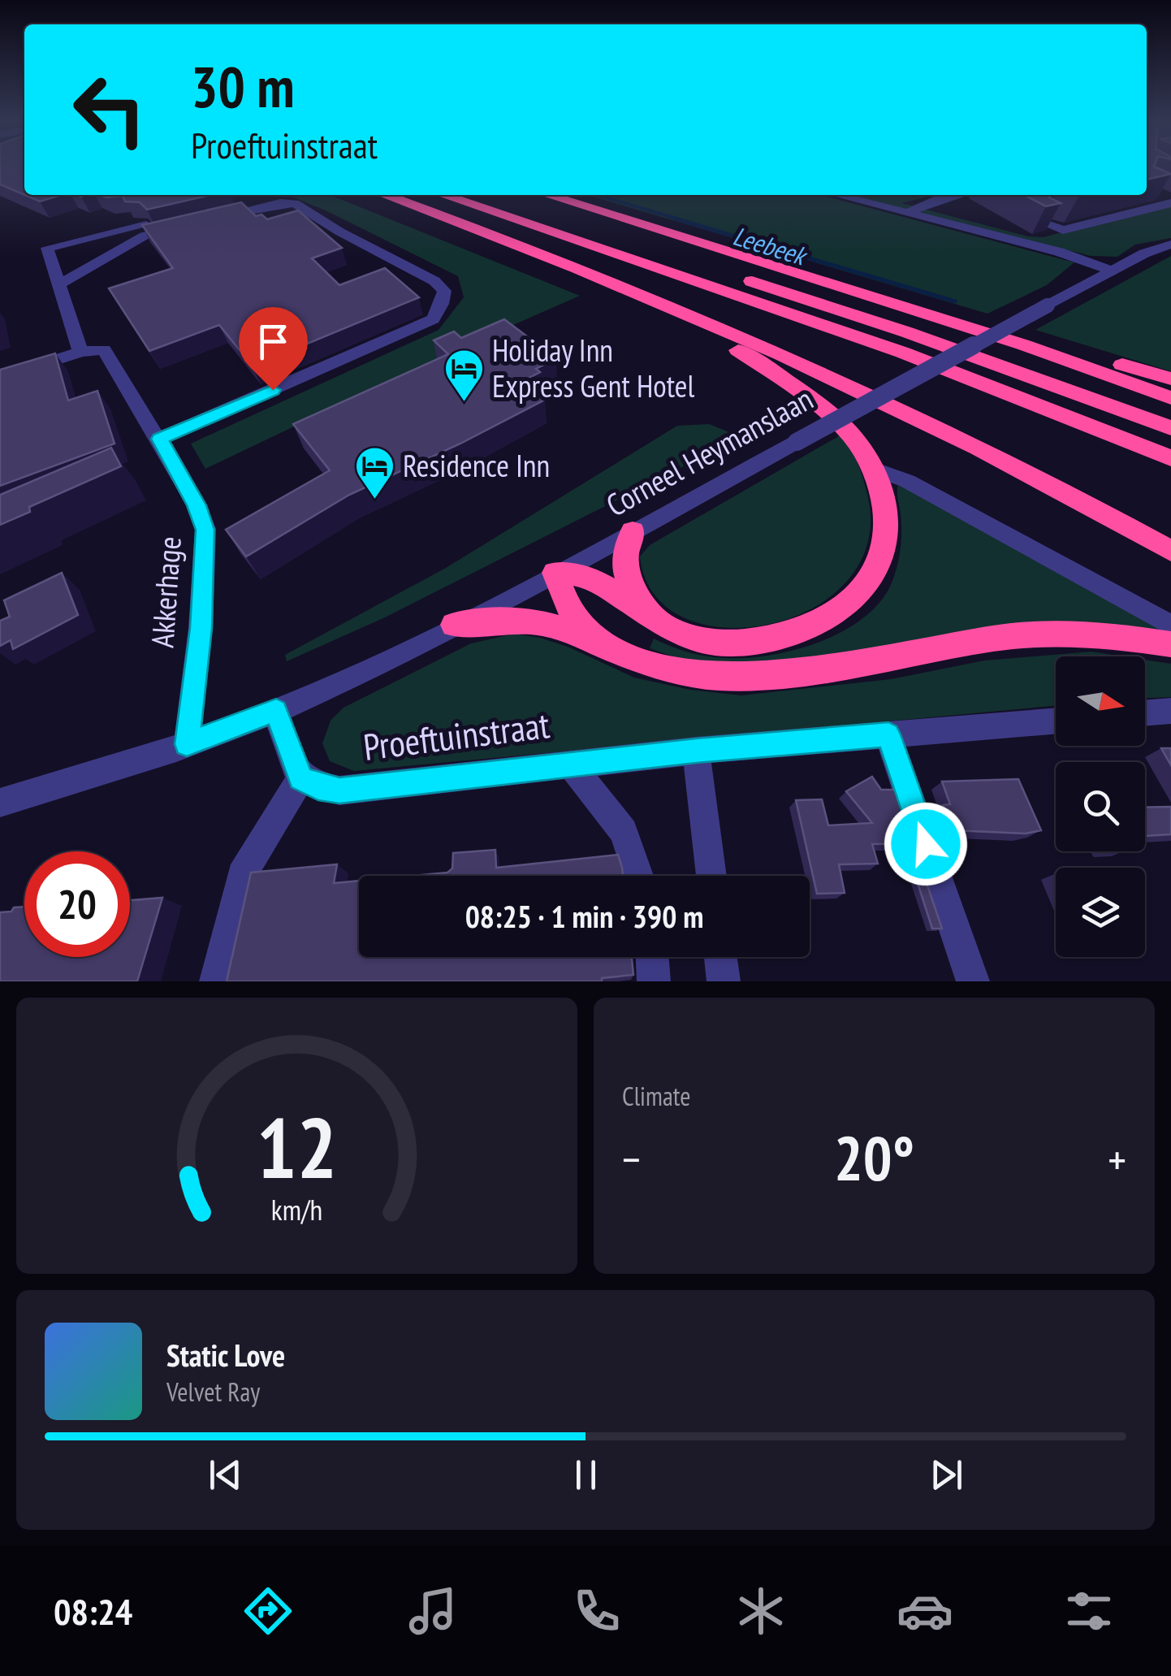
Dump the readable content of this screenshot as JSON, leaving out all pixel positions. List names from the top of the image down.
{
  "streets": {
    "street": ["Corneel Heymanslaan", "Akkerhage", "Proeftuinstraat"]
  },
  "crossings": [
    ["Corneel Heymanslaan", "Akkerhage"]
  ],
  "water": ["Leebeek"],
  "places": {
    "hotel": ["Holiday Inn Express Gent Hotel", "Residence Inn"]
  },
  "north": "right",
  "page": {
    "turn": ["30 m", "Proeftuinstraat"],
    "limit": "20",
    "trip": "08:25 · 1 min · 390 m",
    "tile": "Climate",
    "heat": ["−", "20°", "+"],
    "song": ["Static Love", "Velvet Ray"],
    "tabs": "08:24",
    "gauge": ["12", "km/h"]
  }
}
